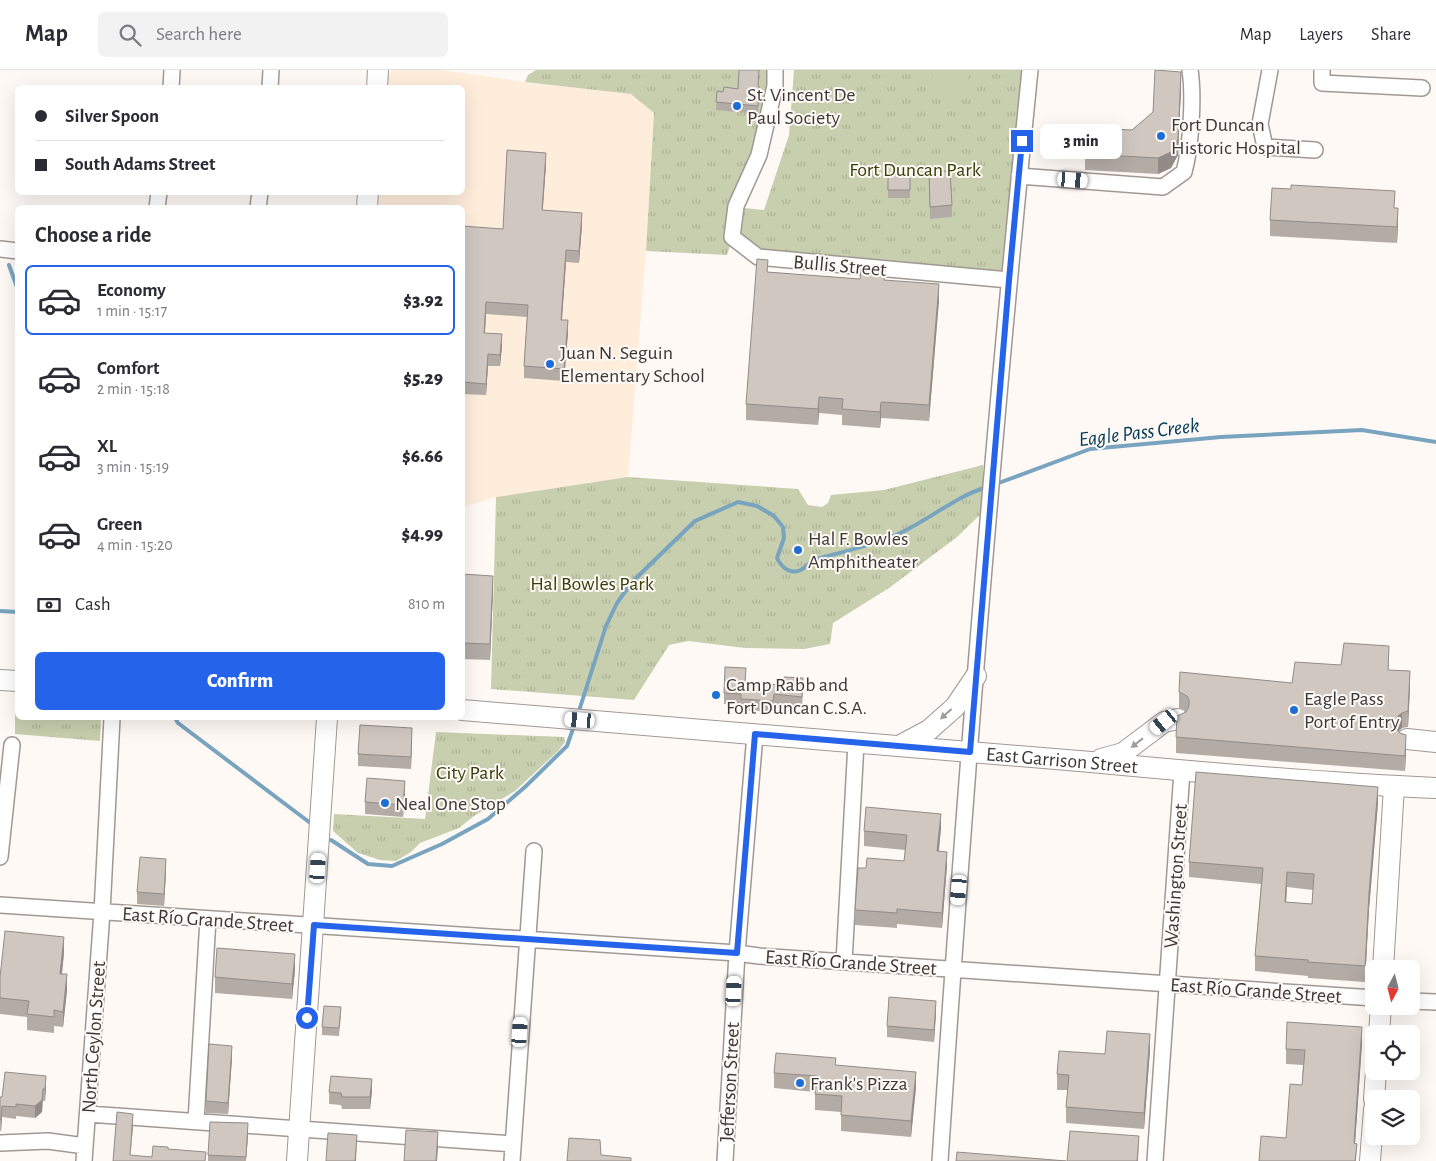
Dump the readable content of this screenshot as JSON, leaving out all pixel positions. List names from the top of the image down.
{
  "streets": {
    "main road": ["East Garrison Street"],
    "street": [
      "Bullis Street",
      "Washington Street",
      "East Río Grande Street",
      "North Ceylon Street",
      "Jefferson Street"
    ]
  },
  "crossings": [
    ["East Garrison Street", "Washington Street"],
    ["East Garrison Street", "Jefferson Street"],
    ["Washington Street", "East Río Grande Street"],
    ["East Río Grande Street", "North Ceylon Street"],
    ["East Río Grande Street", "Jefferson Street"]
  ],
  "water": ["Eagle Pass Creek"],
  "parks": ["Fort Duncan Park", "Hal Bowles Park", "City Park"],
  "places": [
    "St. Vincent De Paul Society",
    "Fort Duncan Historic Hospital",
    "Juan N. Seguin Elementary School",
    "Hal F. Bowles Amphitheater",
    "Camp Rabb and Fort Duncan C.S.A.",
    "Eagle Pass Port of Entry",
    "Neal One Stop",
    "Frank's Pizza"
  ],
  "north": "bottom",
  "page": {
    "header": "Map",
    "search": "Search here",
    "nav": ["Map", "Layers", "Share"],
    "banner": ["Silver Spoon", "South Adams Street"],
    "bubble": "3 min",
    "heading": "Choose a ride",
    "list": [
      {
        "name": "Economy",
        "note": "1 min · 15:17",
        "value": "$3.92"
      },
      {
        "name": "Comfort",
        "note": "2 min · 15:18",
        "value": "$5.29"
      },
      {
        "name": "XL",
        "note": "3 min · 15:19",
        "value": "$6.66"
      },
      {
        "name": "Green",
        "note": "4 min · 15:20",
        "value": "$4.99"
      }
    ],
    "pay": ["Cash", "810 m"],
    "buttons": "Confirm"
  }
}
